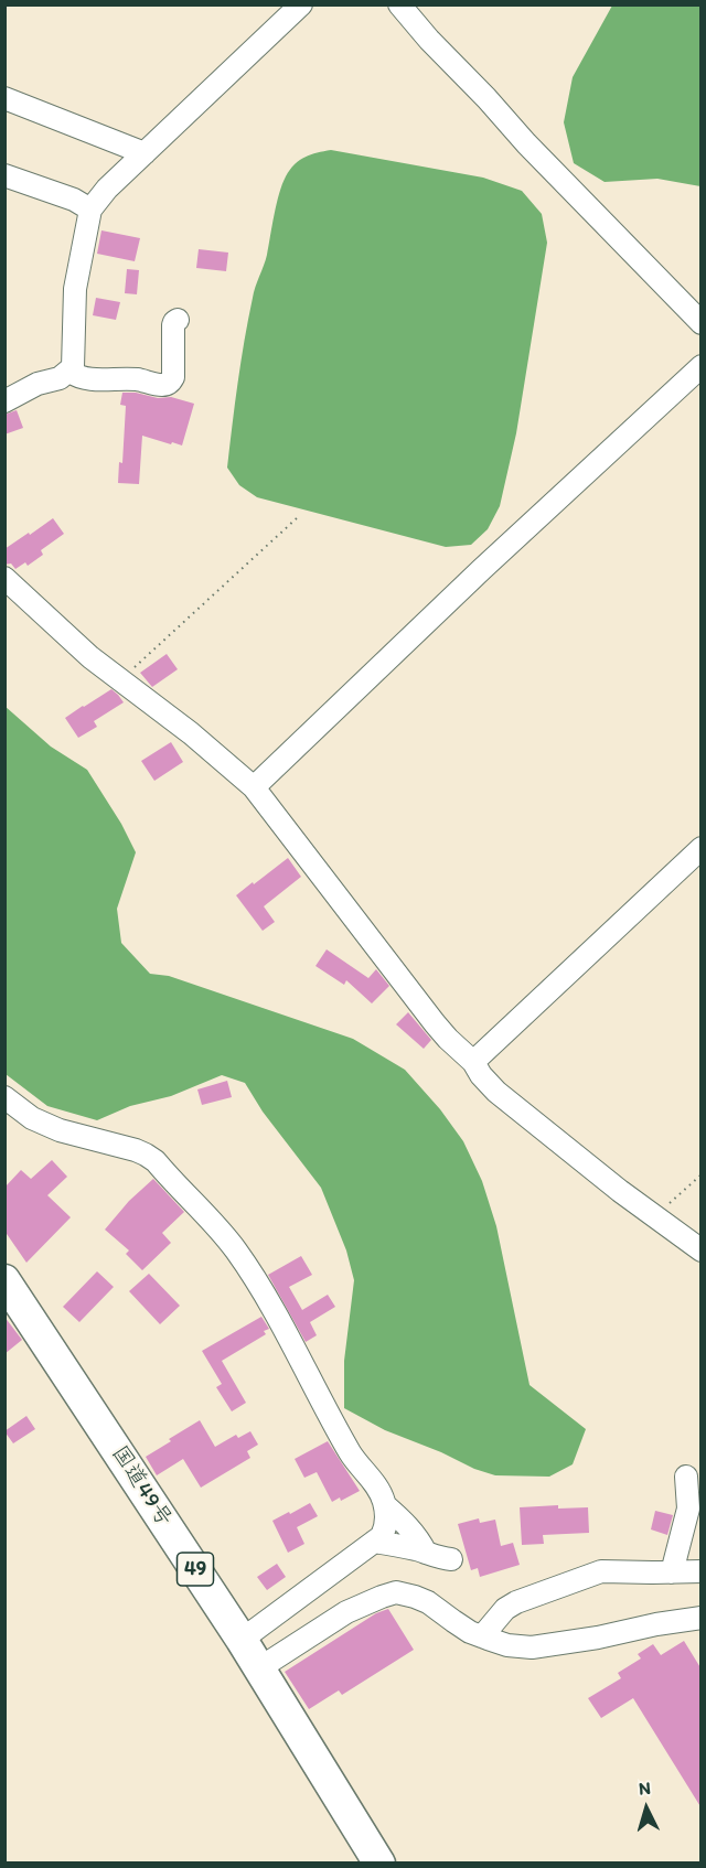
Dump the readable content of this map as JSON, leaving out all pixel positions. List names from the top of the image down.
{
  "streets": {
    "highway": ["国道49号", "49"]
  },
  "north": "top"
}
